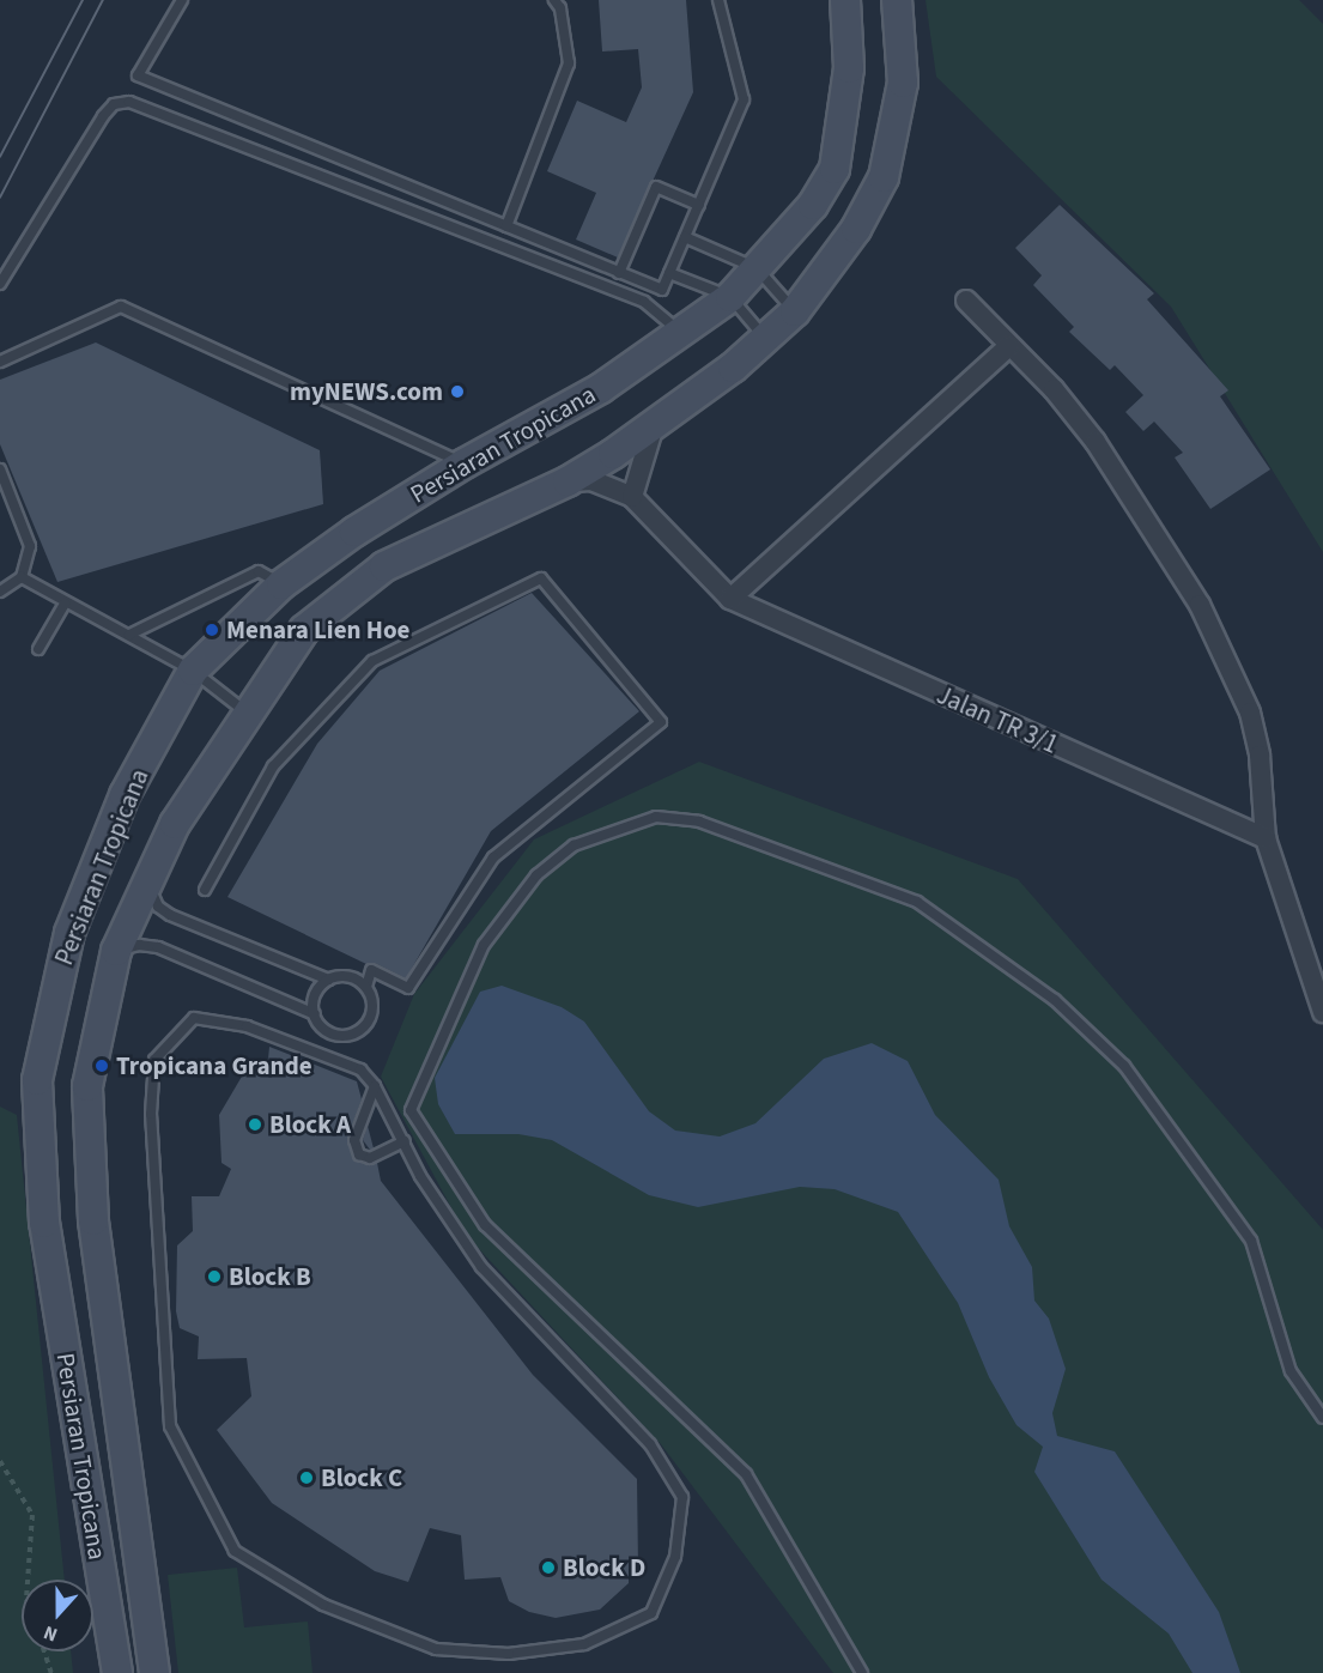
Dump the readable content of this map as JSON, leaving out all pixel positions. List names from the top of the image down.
{
  "streets": {
    "main road": ["Persiaran Tropicana"],
    "street": ["Jalan TR 3/1"]
  },
  "places": [
    "myNEWS.com",
    "Menara Lien Hoe",
    "Tropicana Grande",
    "Block A",
    "Block B",
    "Block C",
    "Block D"
  ],
  "north": "bottom"
}
